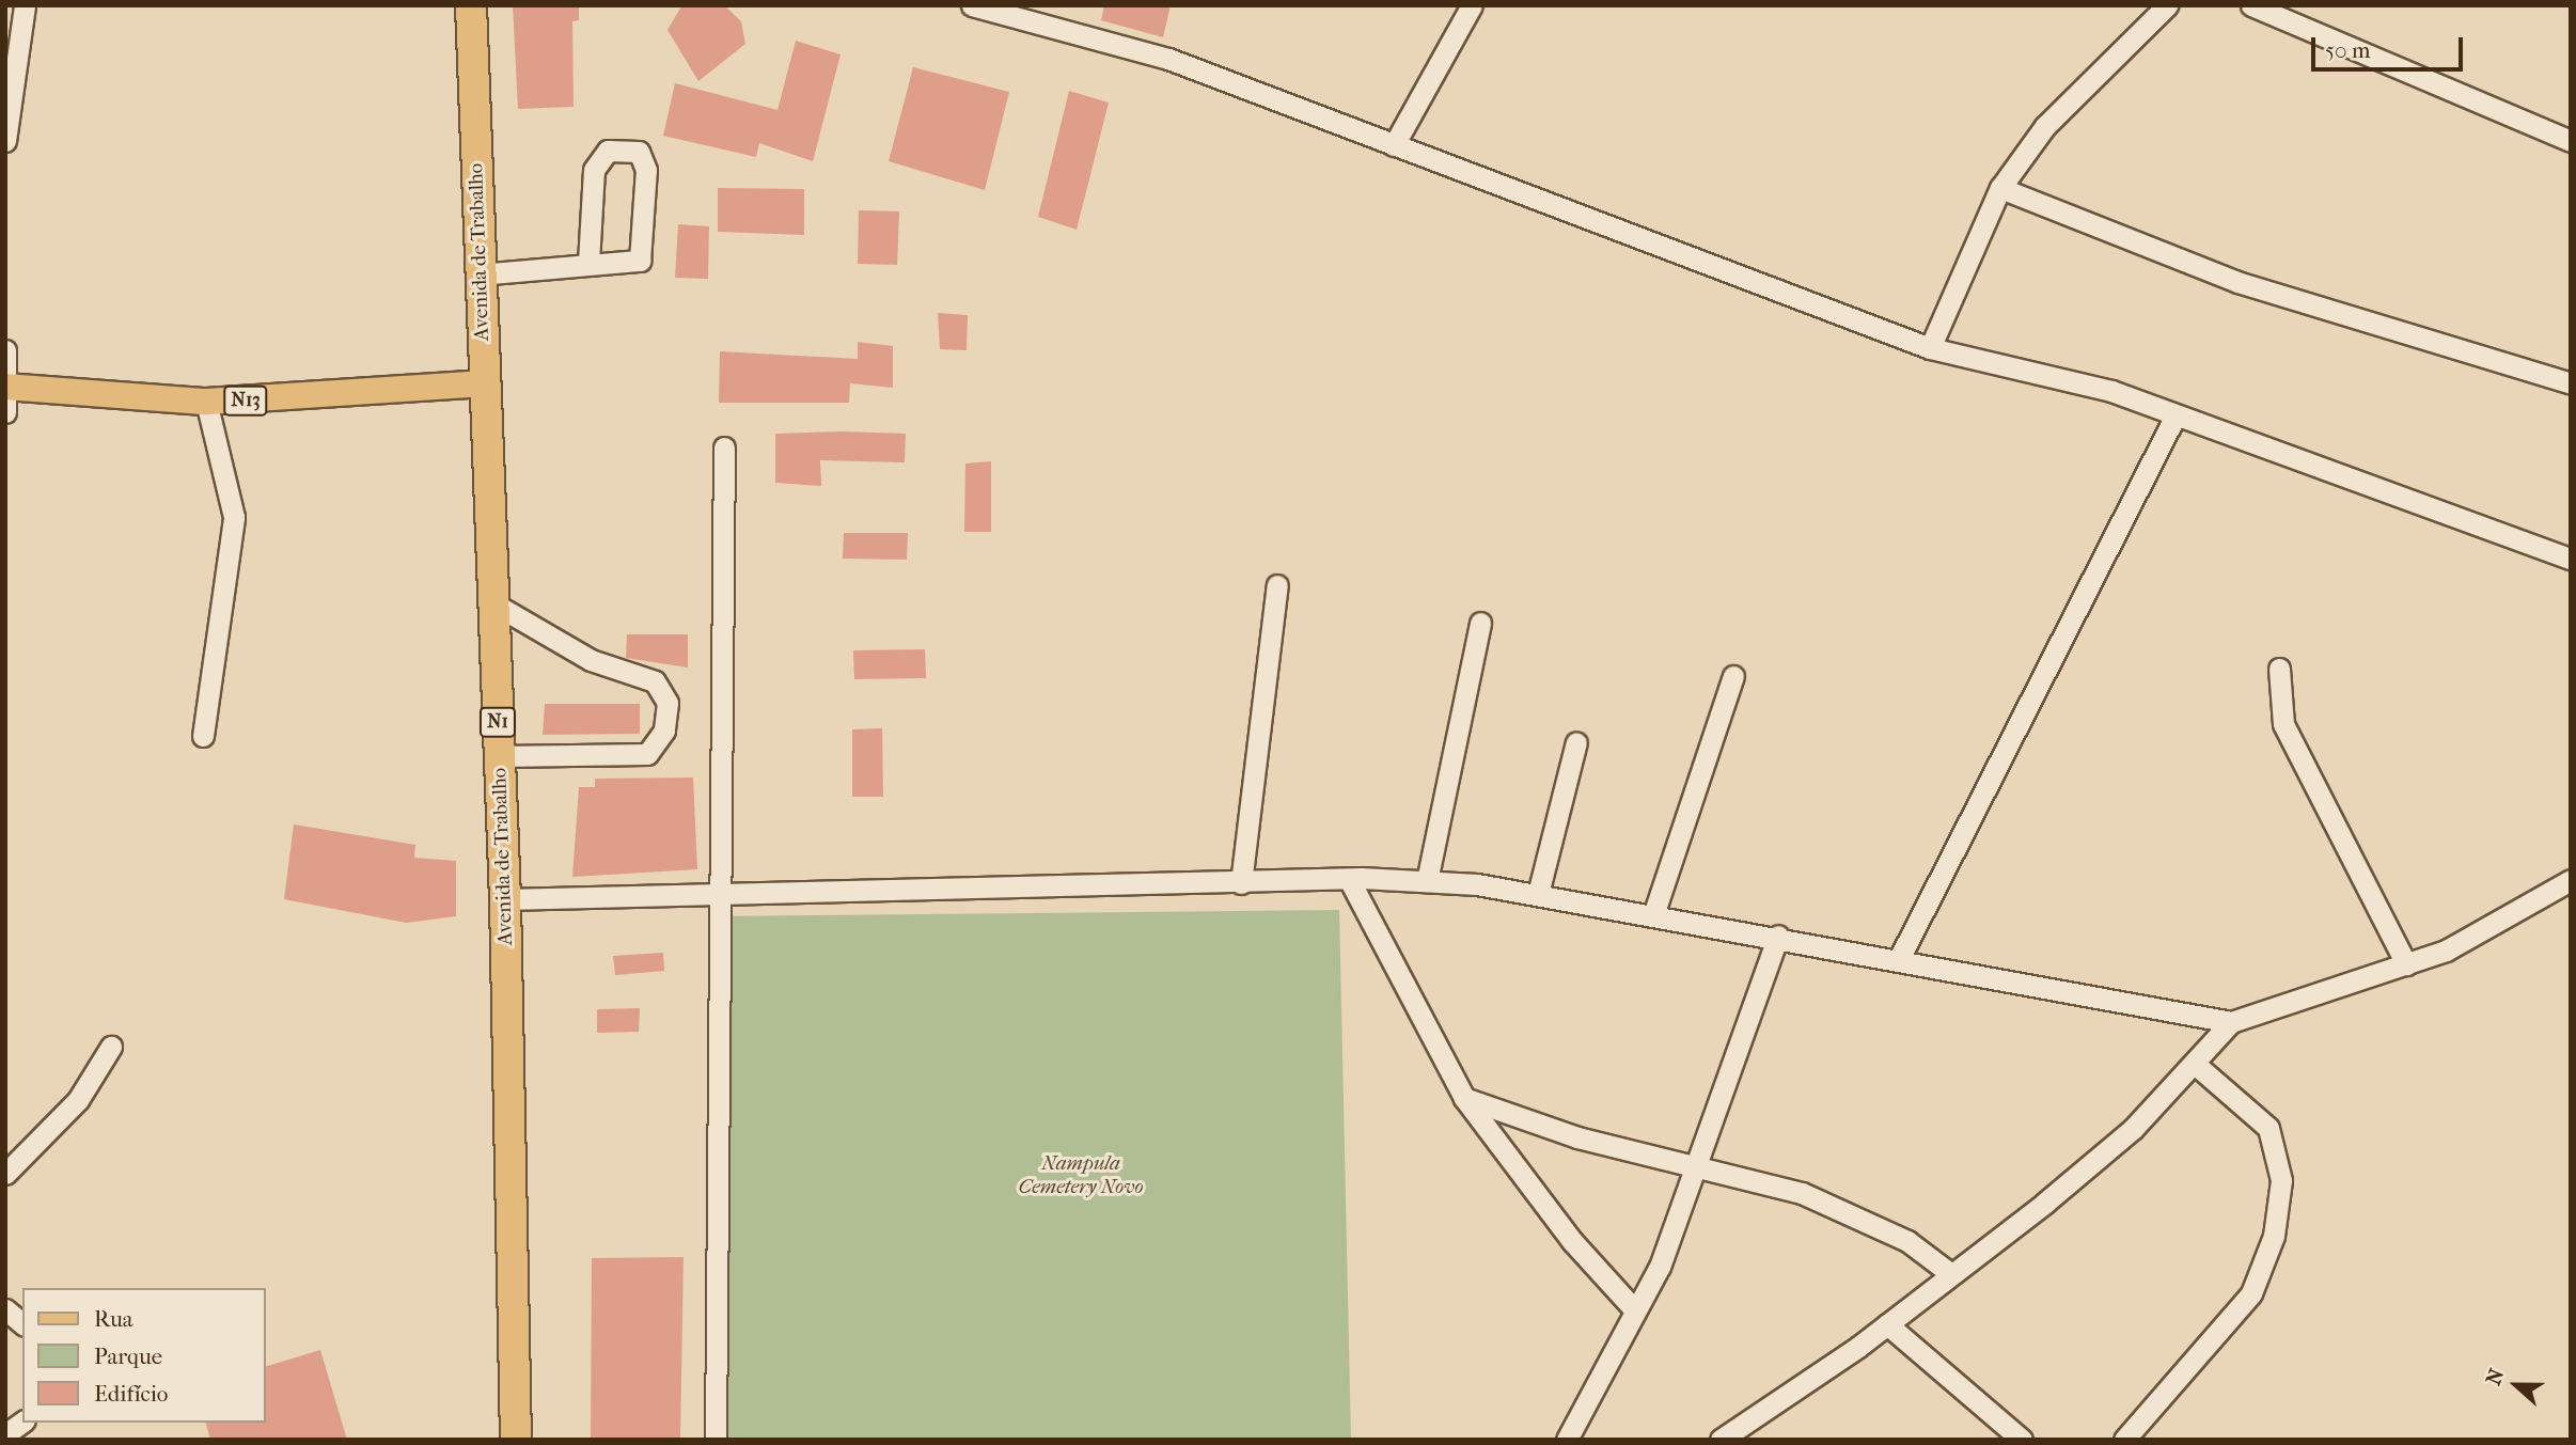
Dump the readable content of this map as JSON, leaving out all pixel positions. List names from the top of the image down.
{
  "streets": {
    "highway": ["Avenida de Trabalho", "N1"],
    "main road": ["N13"]
  },
  "crossings": [
    ["Avenida de Trabalho", "N13"]
  ],
  "parks": ["Nampula Cemetery Novo"],
  "legend": ["Rua", "Parque", "Edifício"],
  "scale_bar": "50 m",
  "north": "left"
}
